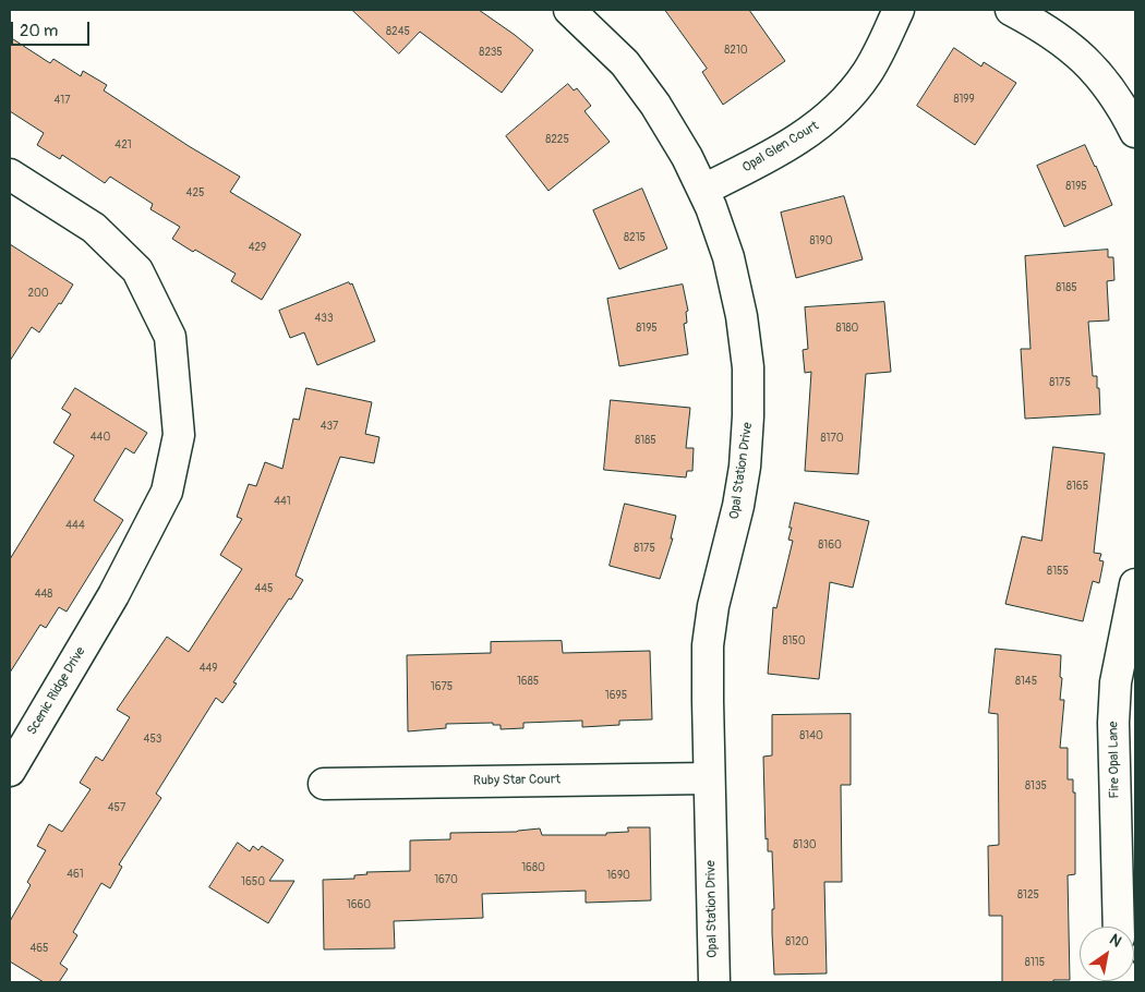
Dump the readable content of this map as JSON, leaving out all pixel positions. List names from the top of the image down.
{
  "streets": {
    "street": [
      "Opal Glen Court",
      "Opal Station Drive",
      "Scenic Ridge Drive",
      "Fire Opal Lane",
      "Ruby Star Court"
    ]
  },
  "crossings": [
    ["Opal Glen Court", "Opal Station Drive"],
    ["Opal Station Drive", "Ruby Star Court"]
  ],
  "house_numbers": [
    "8245",
    "8210",
    "8235",
    "8199",
    "417",
    "8225",
    "421",
    "8195",
    "425",
    "8215",
    "8190",
    "429",
    "8185",
    "200",
    "433",
    "8195",
    "8180",
    "8175",
    "437",
    "440",
    "8170",
    "8185",
    "8165",
    "441",
    "444",
    "8160",
    "8175",
    "8155",
    "445",
    "448",
    "8150",
    "449",
    "1685",
    "8145",
    "1675",
    "1695",
    "8140",
    "453",
    "8135",
    "457",
    "8130",
    "1680",
    "461",
    "1690",
    "1670",
    "1650",
    "8125",
    "1660",
    "8120",
    "465",
    "8115"
  ],
  "scale_bar": "20 m",
  "north": "top right"
}
